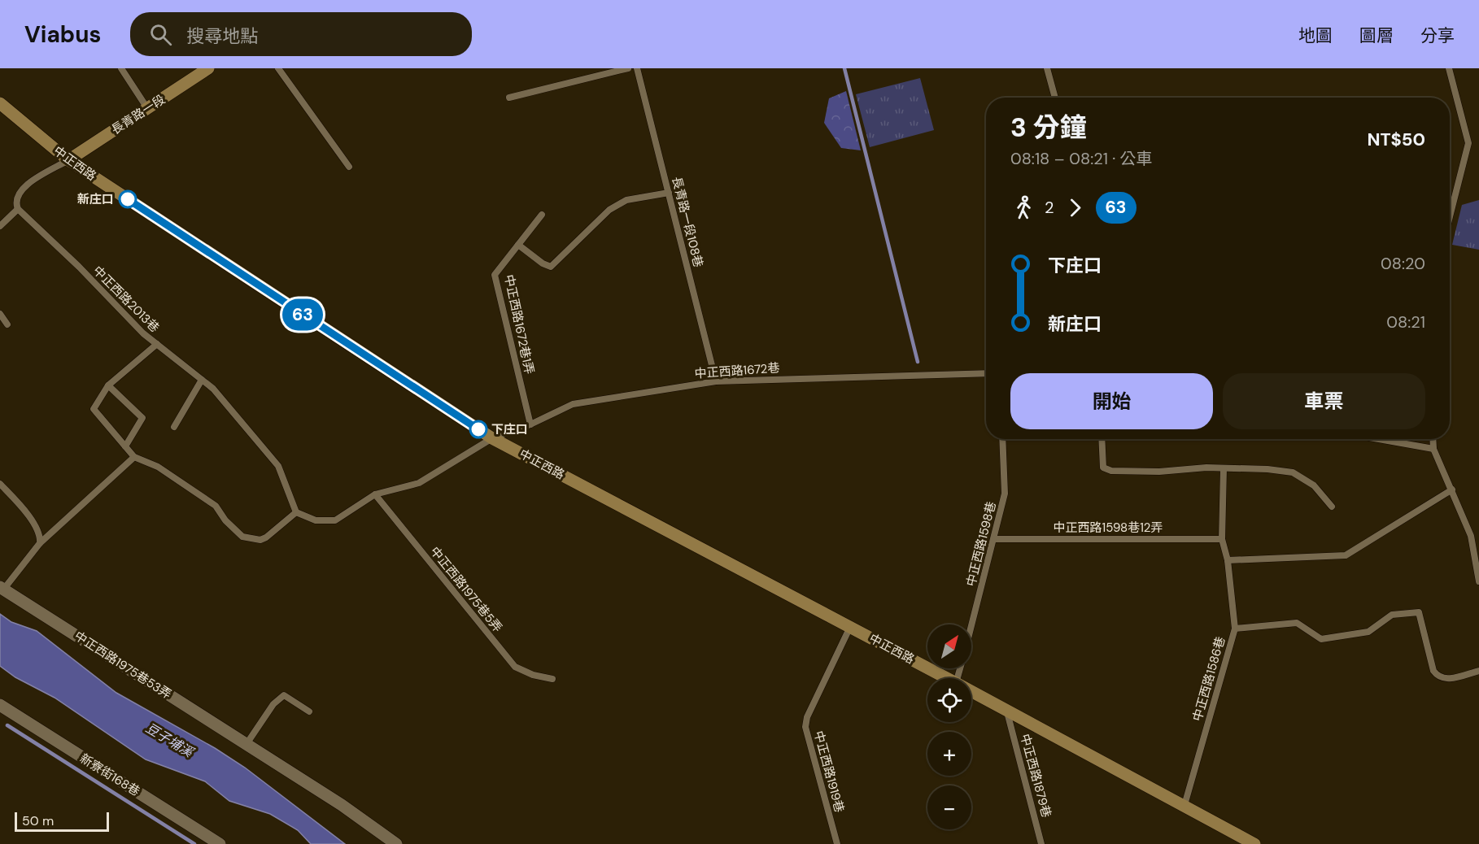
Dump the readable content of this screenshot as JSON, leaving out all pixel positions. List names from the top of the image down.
{
  "streets": {
    "main road": ["長青路一段", "中正西路"],
    "street": ["中正西路1975巷53弄", "新寮街168巷"],
    "lane": [
      "長青路一段108巷",
      "中正西路2013巷",
      "中正西路1672巷1弄",
      "中正西路1672巷",
      "中正西路1598巷12弄",
      "中正西路1598巷",
      "中正西路1975巷5弄",
      "中正西路1586巷",
      "中正西路1919巷",
      "中正西路1879巷"
    ]
  },
  "crossings": [
    ["長青路一段", "中正西路"],
    ["中正西路", "中正西路1672巷"],
    ["中正西路", "中正西路1586巷"],
    ["中正西路", "中正西路1919巷"],
    ["中正西路", "中正西路1879巷"],
    ["長青路一段108巷", "中正西路1672巷"],
    ["中正西路2013巷", "中正西路1672巷"],
    ["中正西路1672巷1弄", "中正西路1672巷"],
    ["中正西路1672巷", "中正西路1975巷5弄"],
    ["中正西路1598巷12弄", "中正西路1598巷"],
    ["中正西路1598巷12弄", "中正西路1586巷"]
  ],
  "water": ["豆子埔溪"],
  "places": ["新庄口", "下庄口"],
  "lines": ["bus line 63"],
  "scale_bar": "50 m",
  "north": "top right",
  "page": {
    "header": "Viabus",
    "search": "搜尋地點",
    "nav": ["地圖", "圖層", "分享"],
    "on_map": "63",
    "heading": ["3 分鐘", "08:18 – 08:21 · 公車", "NT$50"],
    "legs": ["2", "63"],
    "list": [
      {
        "name": "下庄口",
        "value": "08:20"
      },
      {
        "name": "新庄口",
        "value": "08:21"
      }
    ],
    "buttons": ["開始", "車票"],
    "map_buttons": ["+", "−"],
    "scale": "50 m"
  }
}
